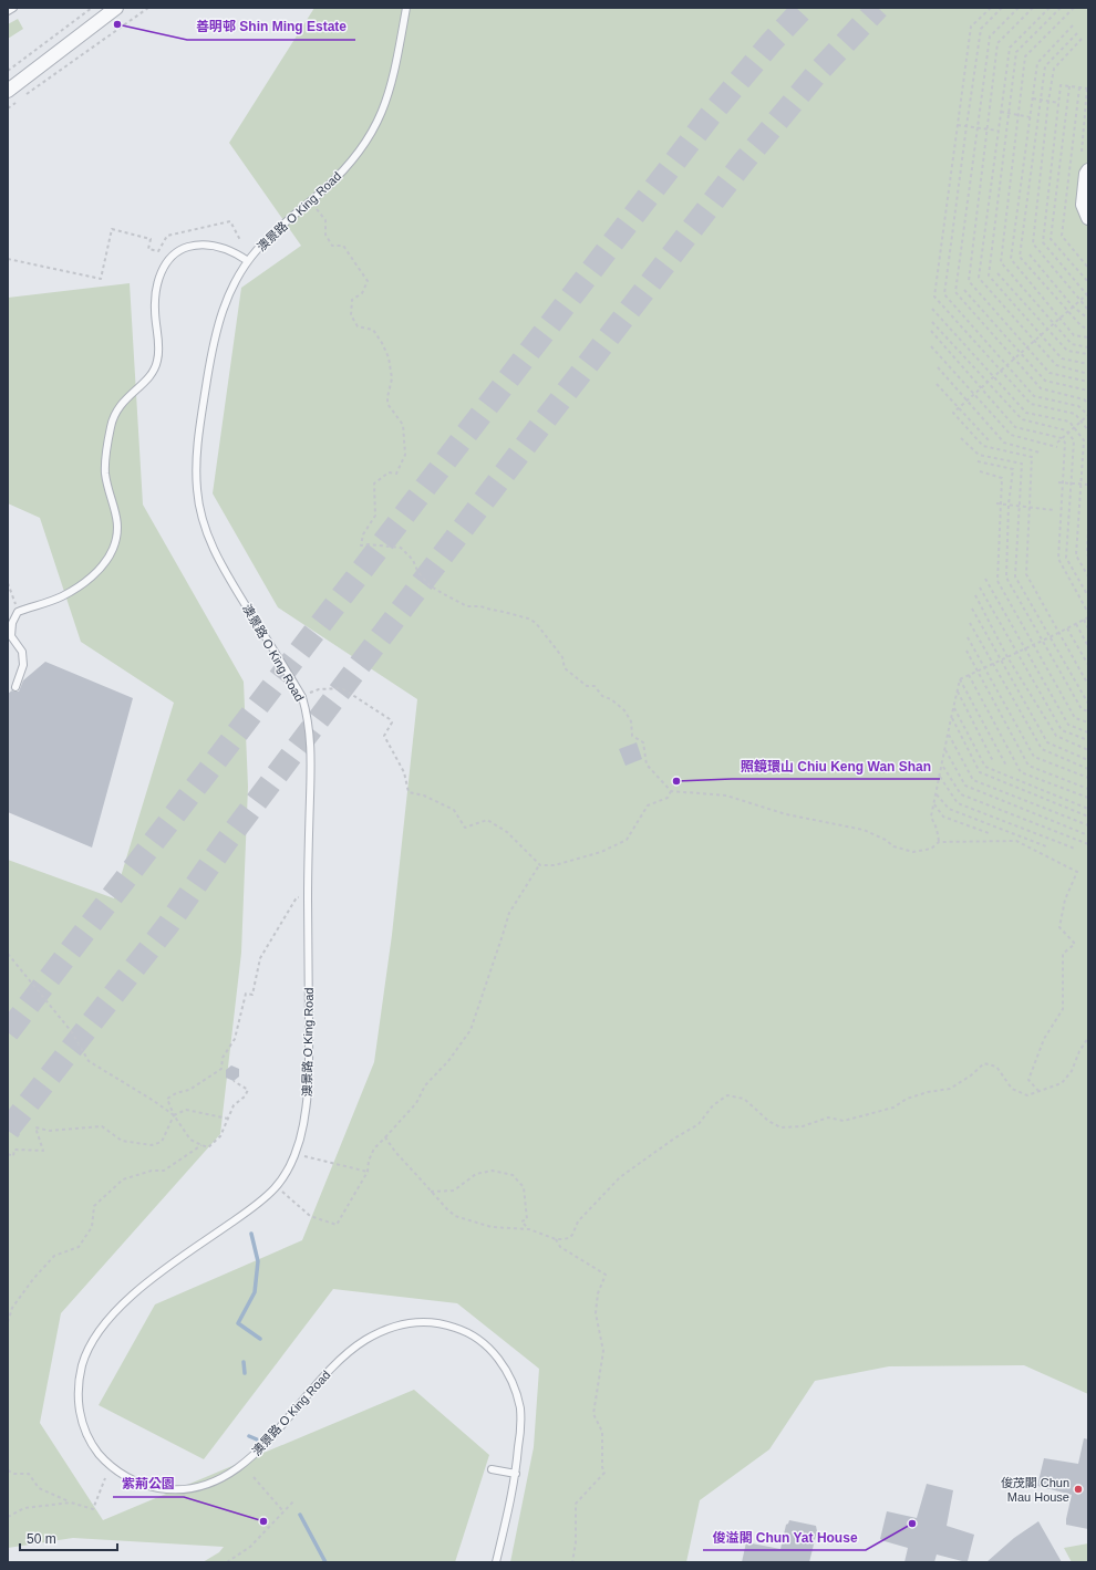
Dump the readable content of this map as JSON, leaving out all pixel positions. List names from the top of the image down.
{
  "streets": {
    "lane": ["澳景路 O King Road"]
  },
  "places": [
    "善明邨 Shin Ming Estate",
    "照鏡環山 Chiu Keng Wan Shan",
    "俊茂閣 Chun Mau House",
    "紫荊公園",
    "俊溢閣 Chun Yat House"
  ],
  "scale_bar": "50 m"
}
